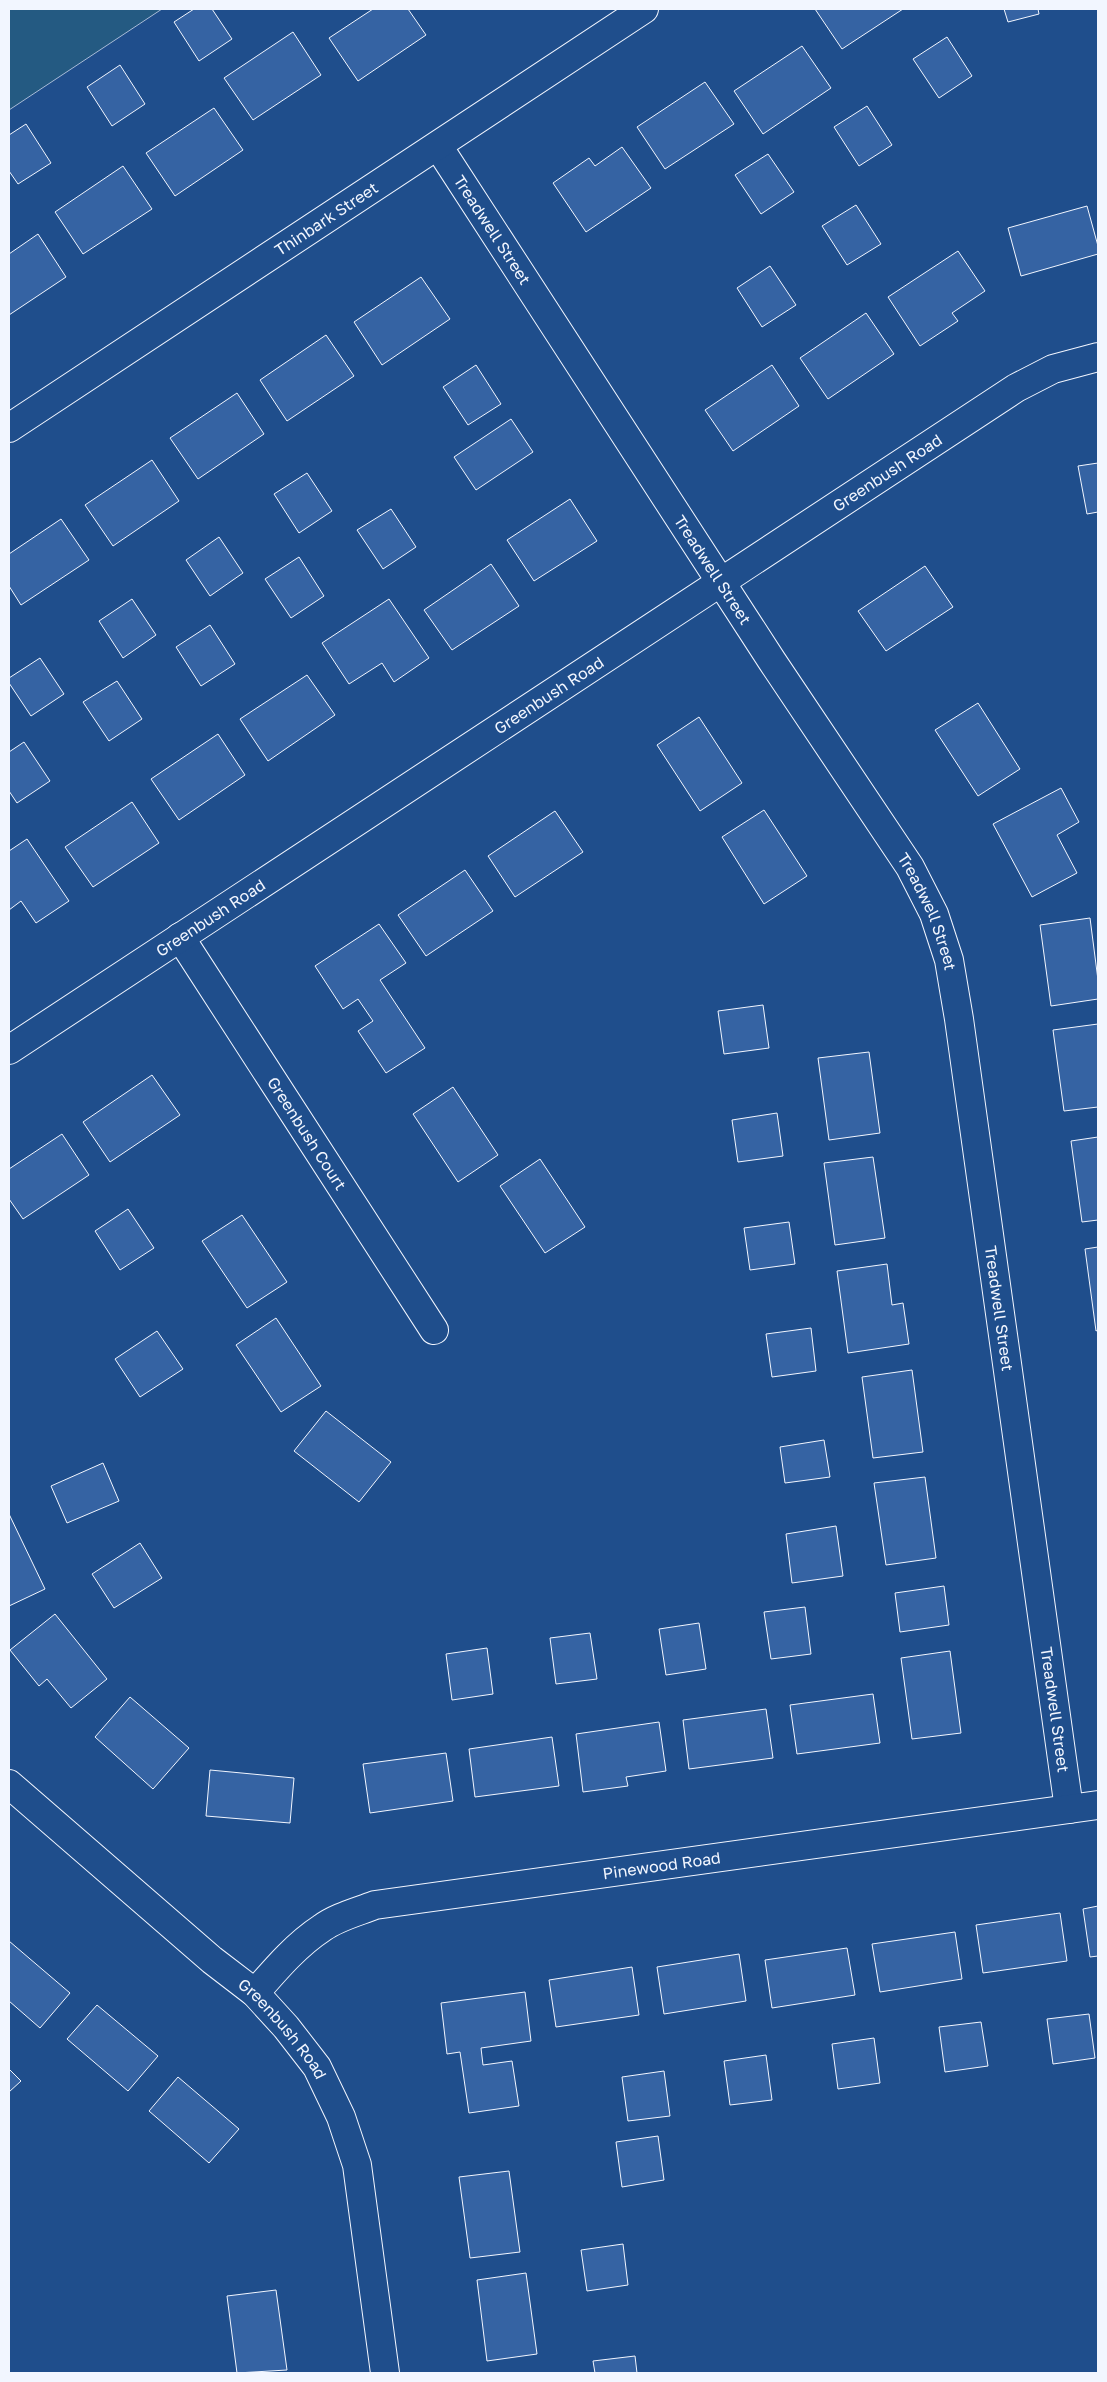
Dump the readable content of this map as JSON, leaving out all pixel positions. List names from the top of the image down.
{
  "streets": {
    "street": [
      "Thinbark Street",
      "Treadwell Street",
      "Greenbush Road",
      "Greenbush Court",
      "Pinewood Road"
    ]
  },
  "crossings": [
    ["Thinbark Street", "Treadwell Street"],
    ["Treadwell Street", "Greenbush Road"],
    ["Treadwell Street", "Pinewood Road"],
    ["Greenbush Road", "Greenbush Court"],
    ["Greenbush Road", "Pinewood Road"]
  ]
}
